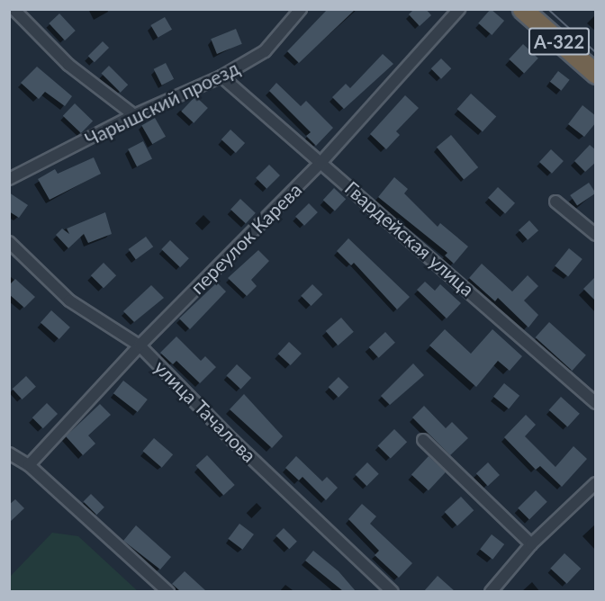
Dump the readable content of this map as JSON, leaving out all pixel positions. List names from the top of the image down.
{
  "streets": {
    "highway": ["А-322"],
    "street": [
      "Чарышский проезд",
      "переулок Карева",
      "Гвардейская улица",
      "улица Тачалова"
    ]
  },
  "crossings": [
    ["Чарышский проезд", "Гвардейская улица"],
    ["переулок Карева", "Гвардейская улица"],
    ["переулок Карева", "улица Тачалова"]
  ]
}
